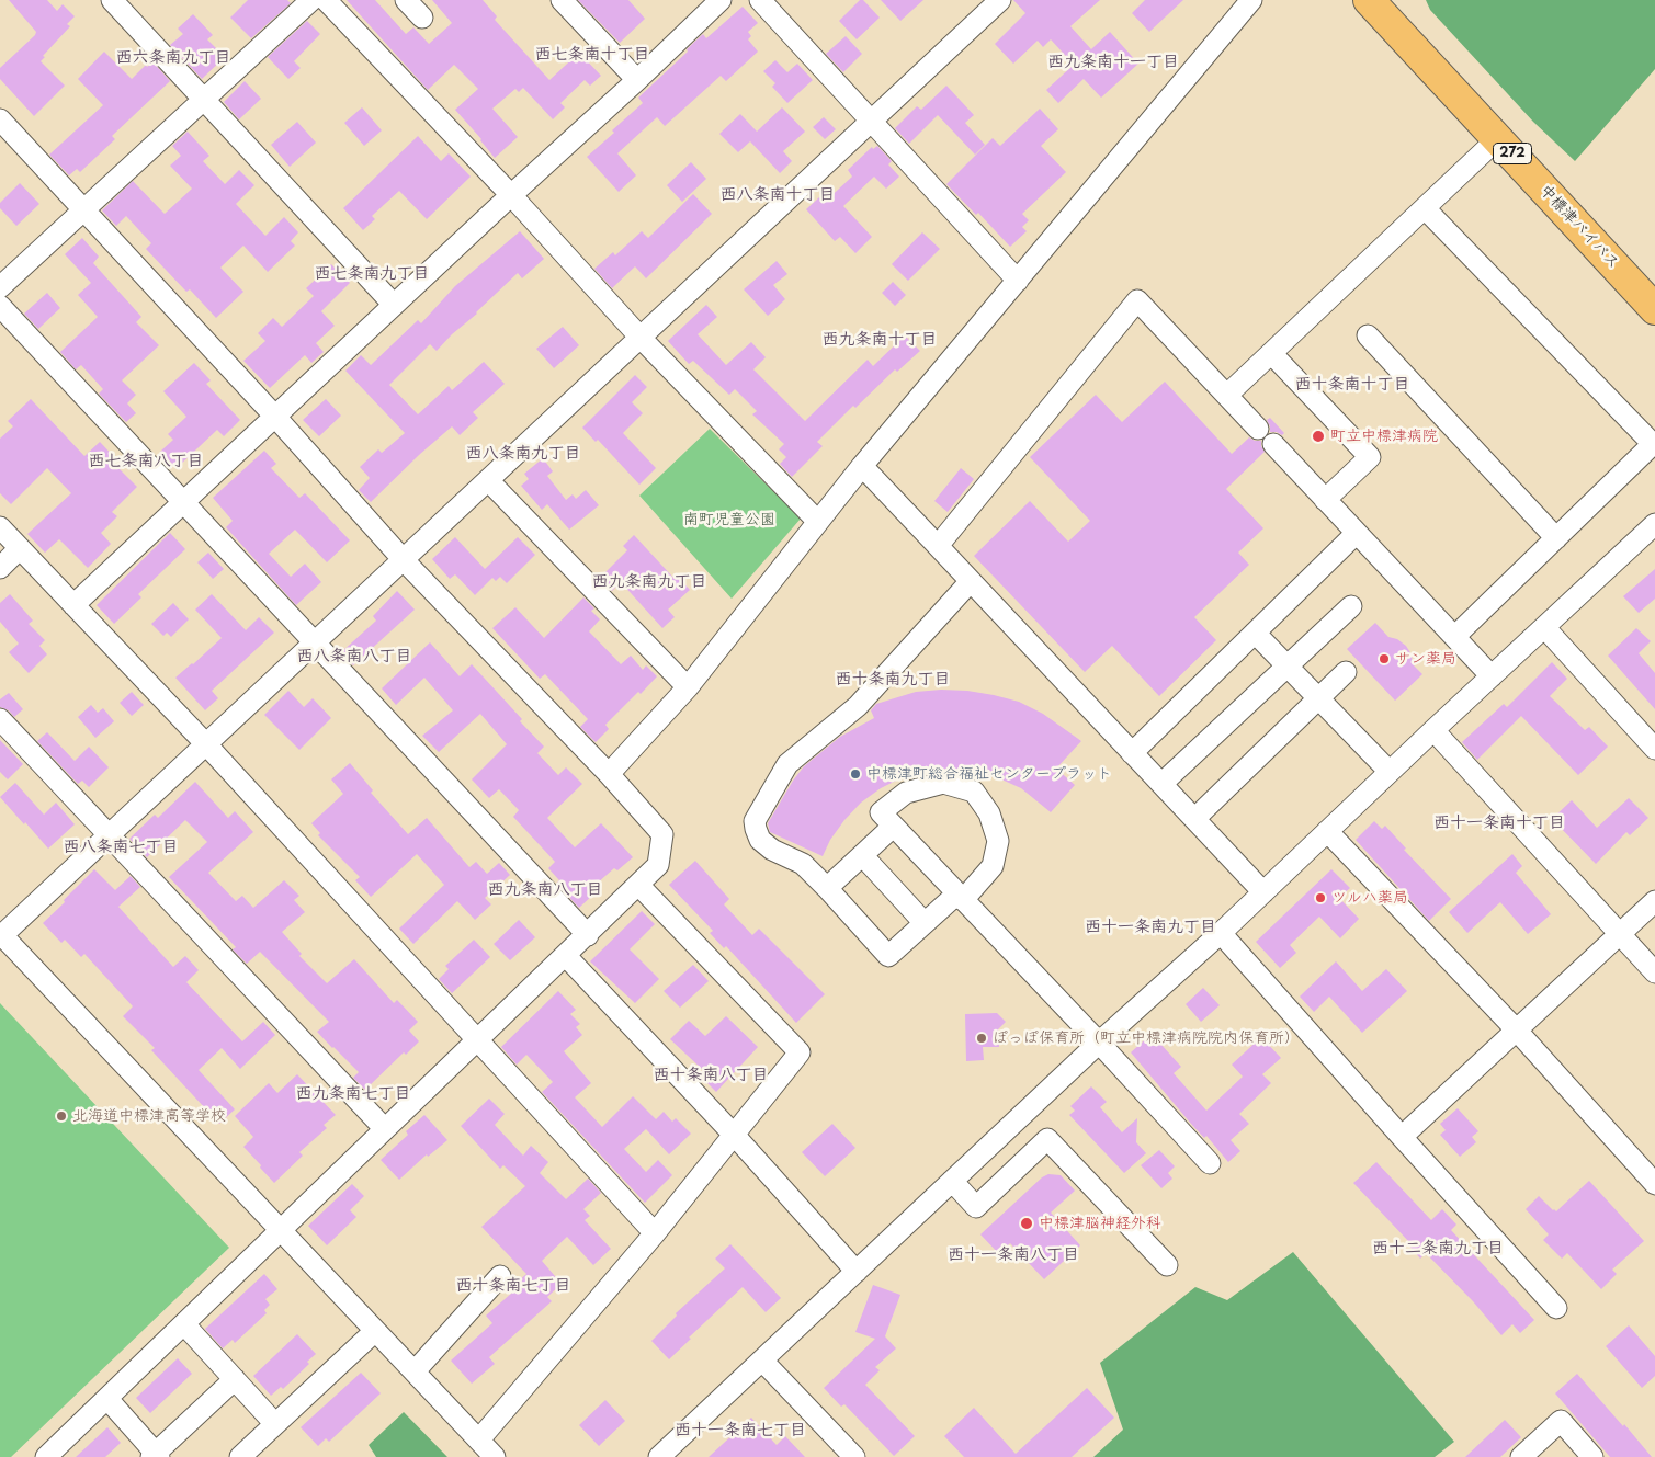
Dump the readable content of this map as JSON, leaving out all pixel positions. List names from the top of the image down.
{
  "streets": {
    "highway": ["272", "中標津バイパス"]
  },
  "districts": [
    "西七条南十丁目",
    "西六条南九丁目",
    "西九条南十一丁目",
    "西八条南十丁目",
    "西七条南九丁目",
    "西九条南十丁目",
    "西十条南十丁目",
    "西八条南九丁目",
    "西七条南八丁目",
    "西九条南九丁目",
    "西八条南八丁目",
    "西十条南九丁目",
    "西十一条南十丁目",
    "西八条南七丁目",
    "西九条南八丁目",
    "西十一条南九丁目",
    "西十条南八丁目",
    "西九条南七丁目",
    "西十二条南九丁目",
    "西十一条南八丁目",
    "西十条南七丁目",
    "西十一条南七丁目"
  ],
  "parks": ["南町児童公園"],
  "places": [
    "町立中標津病院",
    "サン薬局",
    "中標津町総合福祉センタープラット",
    "ツルハ薬局",
    "ぽっぽ保育所（町立中標津病院院内保育所）",
    "北海道中標津高等学校",
    "中標津脳神経外科"
  ]
}
